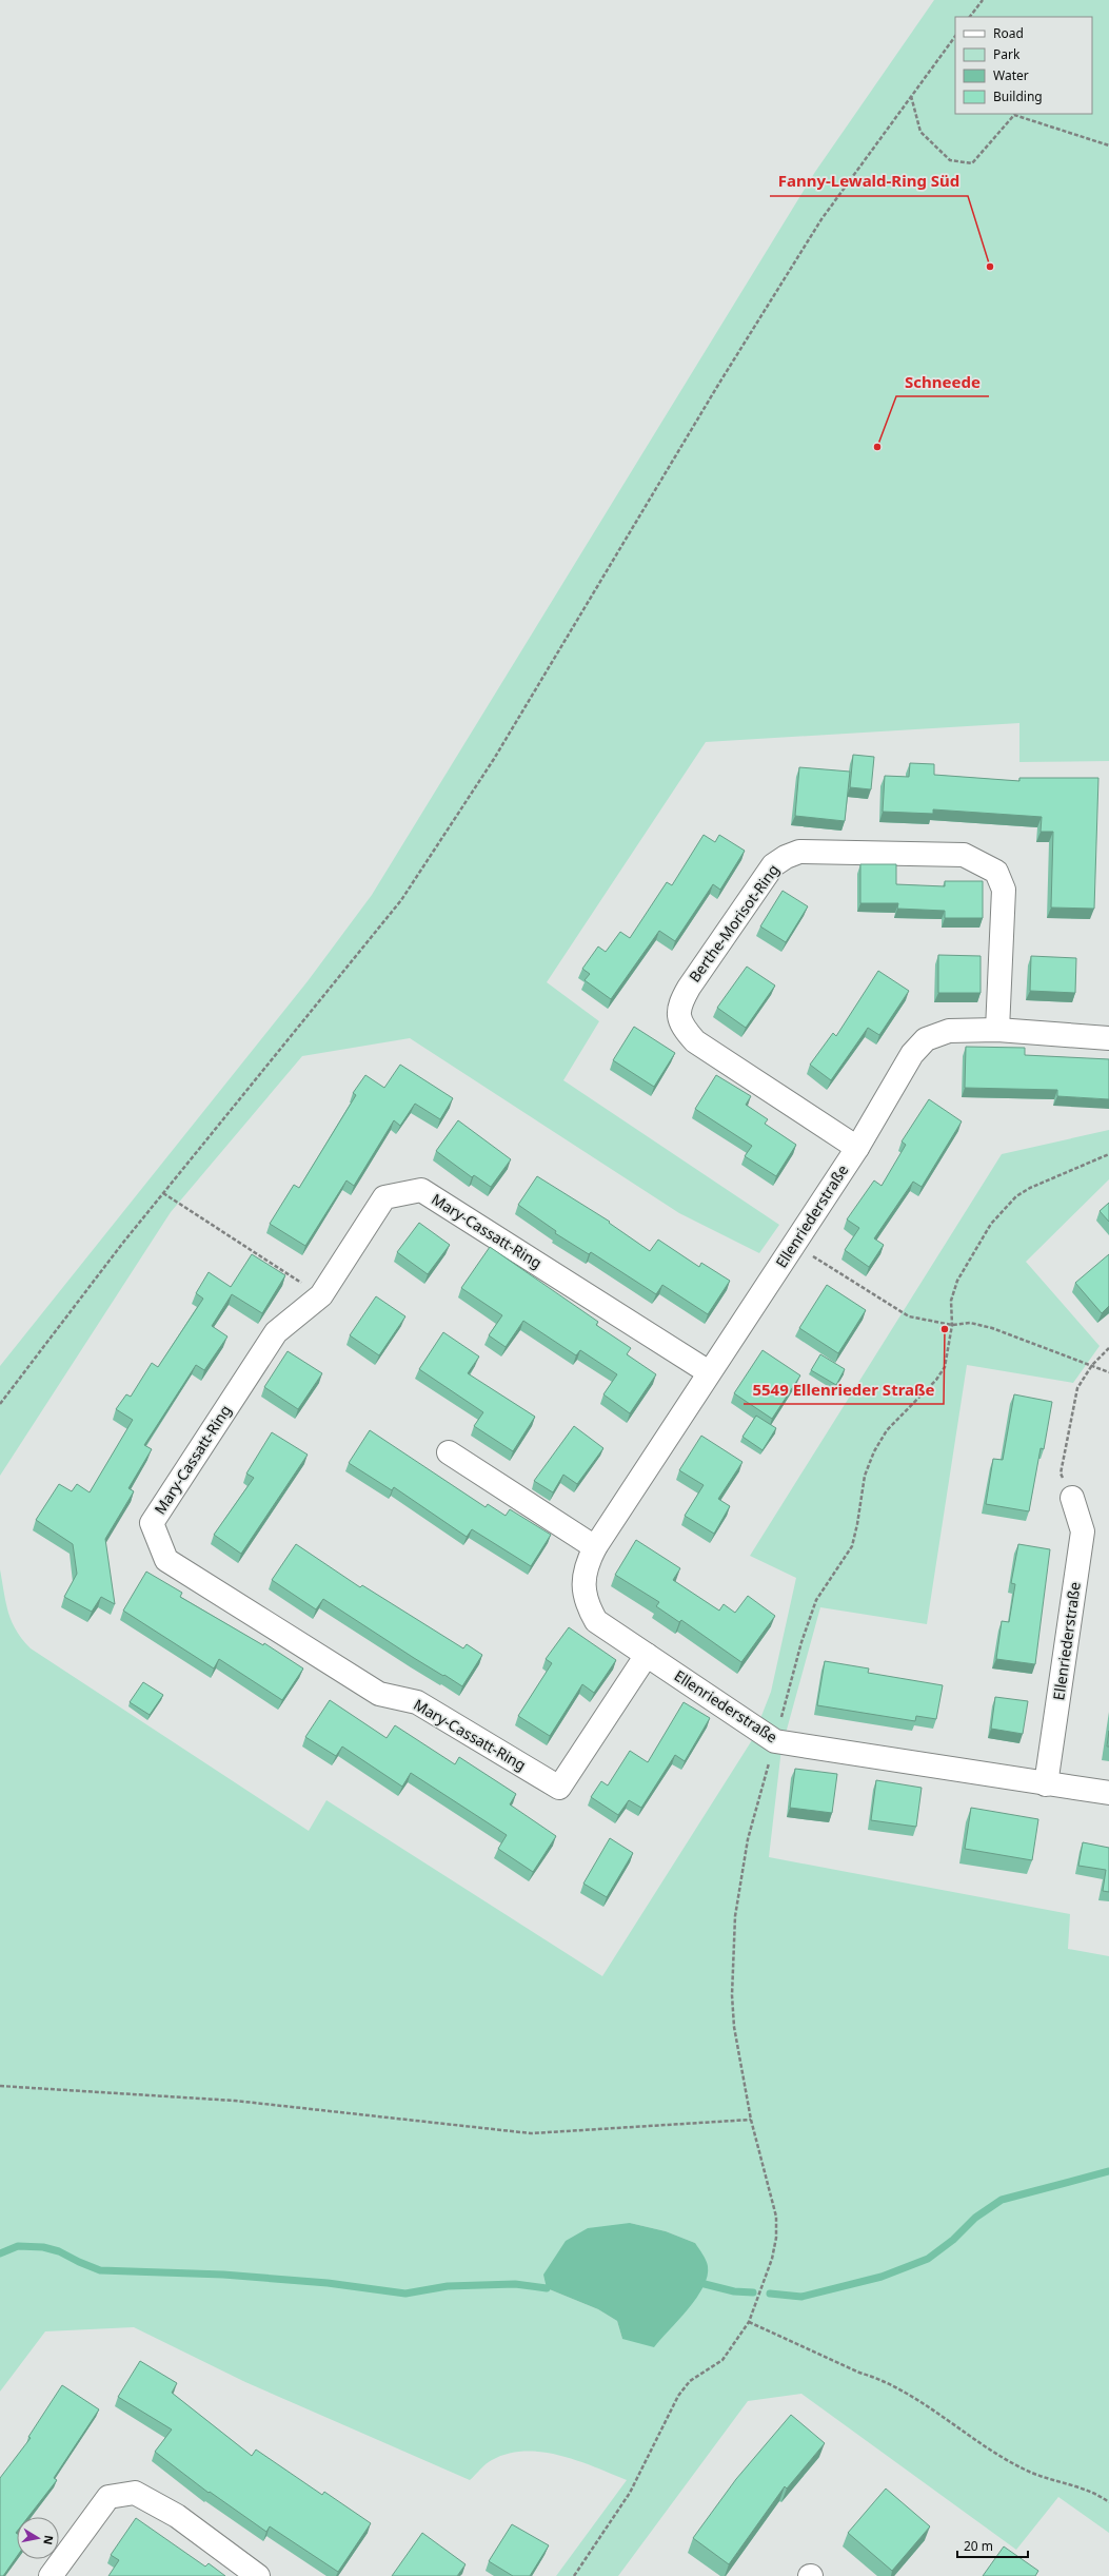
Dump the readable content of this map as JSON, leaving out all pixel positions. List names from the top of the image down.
{
  "streets": {
    "street": ["Berthe-Morisot-Ring", "Ellenriederstraße", "Mary-Cassatt-Ring"]
  },
  "crossings": [
    ["Berthe-Morisot-Ring", "Ellenriederstraße"],
    ["Ellenriederstraße", "Mary-Cassatt-Ring"]
  ],
  "places": ["Fanny-Lewald-Ring Süd", "Schneede", "5549 Ellenrieder Straße"],
  "legend": [
    "Road",
    "Park",
    "Water",
    "Building"
  ],
  "scale_bar": "20 m",
  "north": "right"
}
